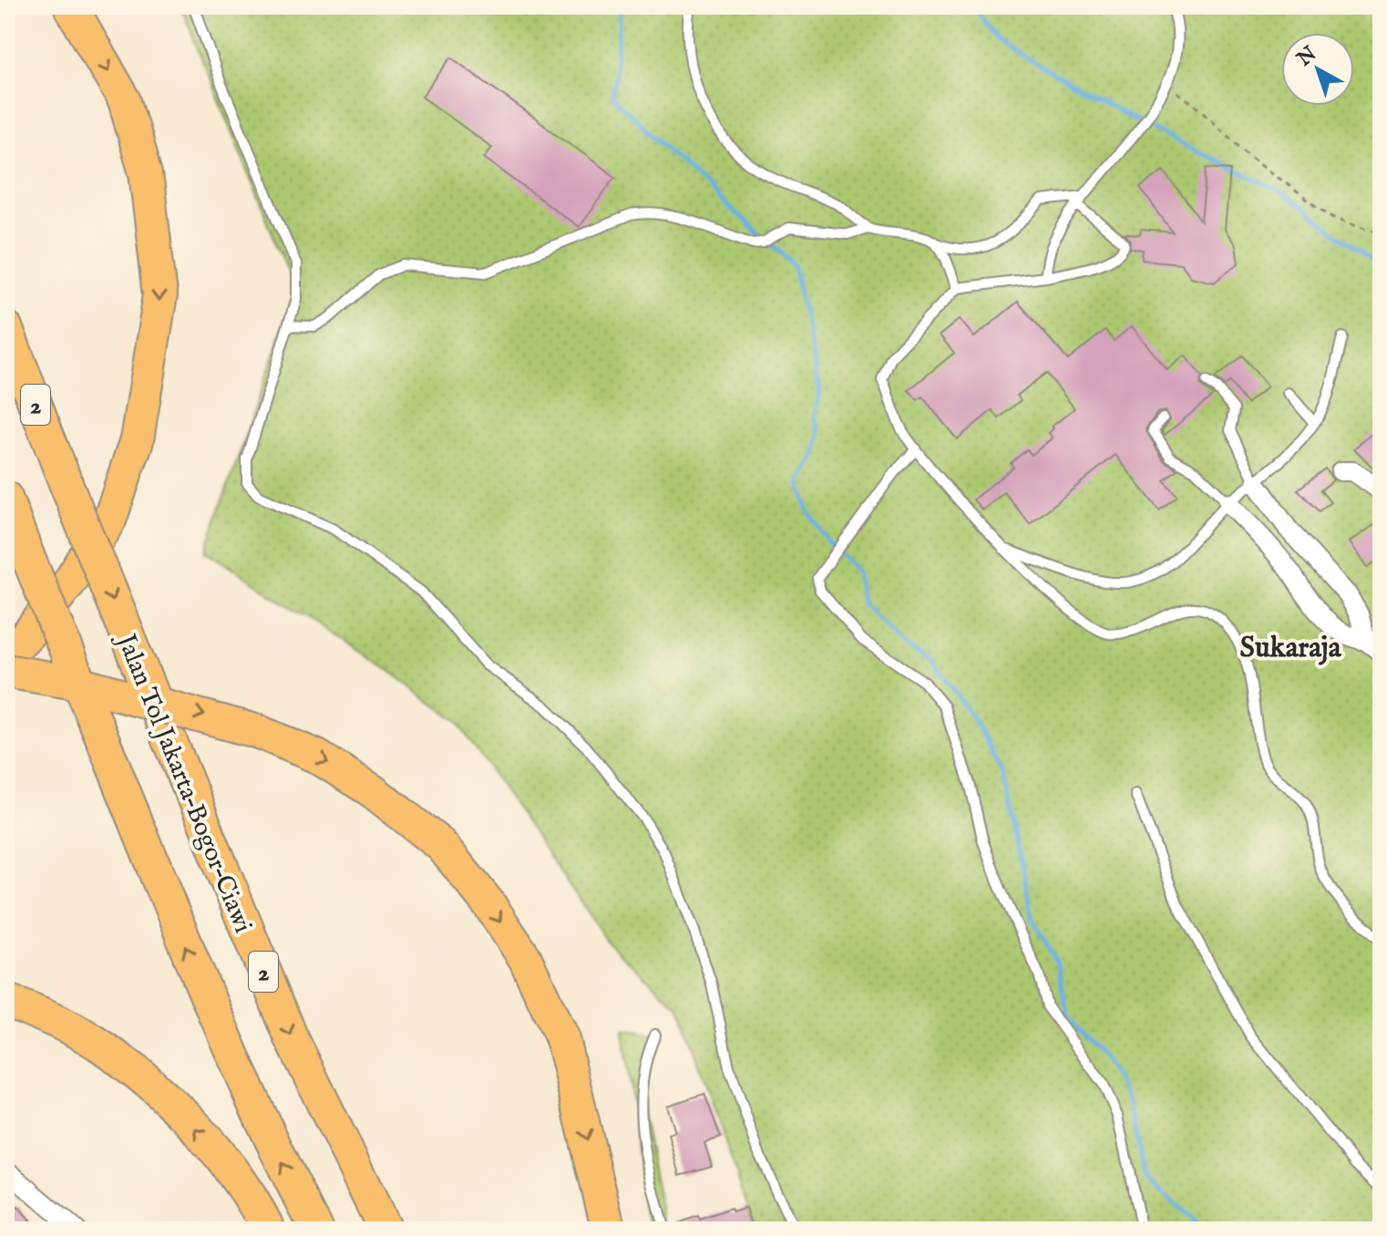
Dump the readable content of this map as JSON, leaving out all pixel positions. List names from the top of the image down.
{
  "streets": {
    "highway": ["2", "Jalan Tol Jakarta–Bogor–Ciawi"]
  },
  "districts": ["Sukaraja"],
  "north": "top left"
}
